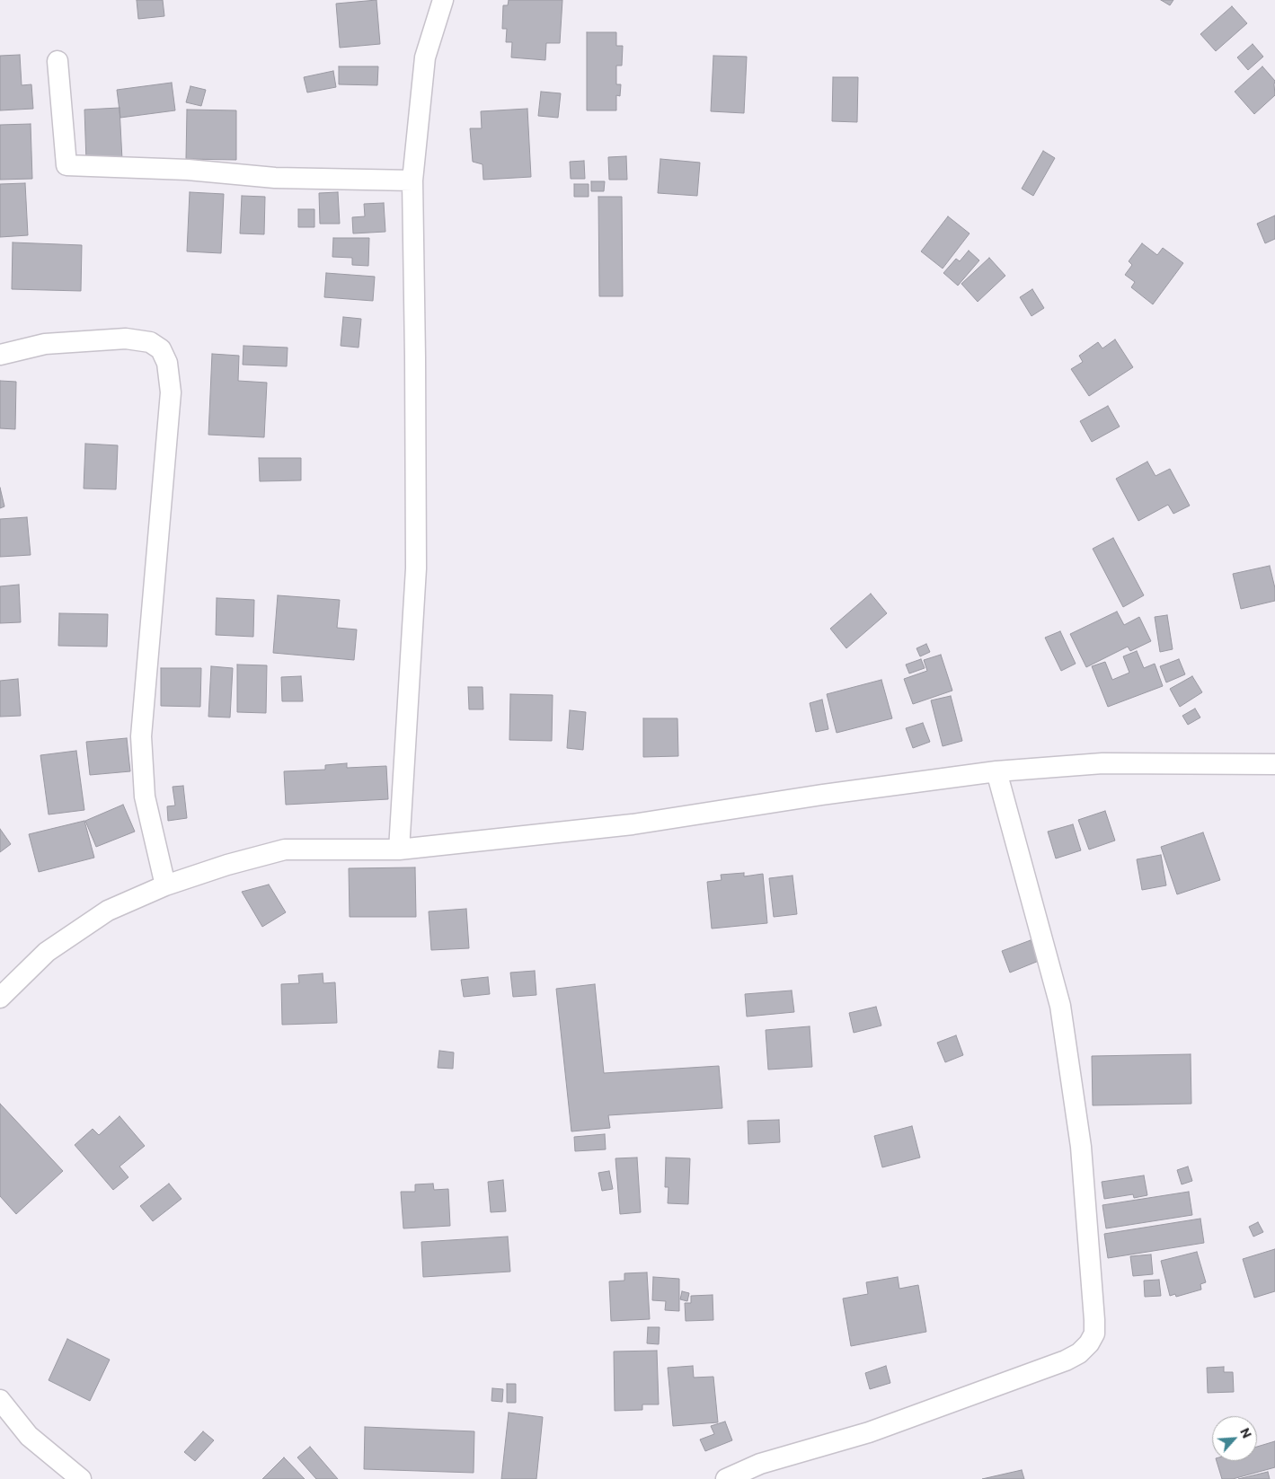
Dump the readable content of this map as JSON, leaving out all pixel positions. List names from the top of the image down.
{
  "north": "top right"
}
